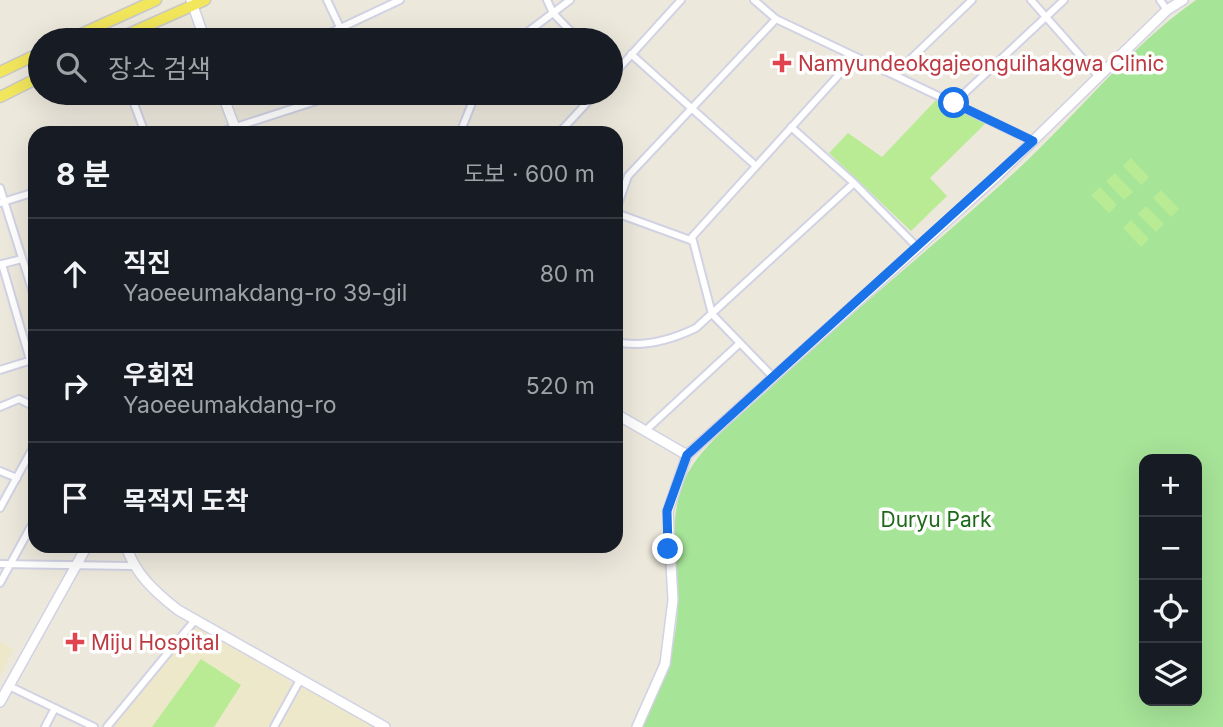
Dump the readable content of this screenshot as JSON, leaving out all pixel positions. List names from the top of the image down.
{
  "parks": ["Duryu Park"],
  "places": {
    "health": ["Namyundeokgajeonguihakgwa Clinic", "Miju Hospital"]
  },
  "page": {
    "search": "장소 검색",
    "heading": ["8 분", "도보 · 600 m"],
    "list": [
      ["직진", "Yaoeeumakdang-ro 39-gil", "80 m"],
      ["우회전", "Yaoeeumakdang-ro", "520 m"],
      "목적지 도착"
    ],
    "map_buttons": ["+", "−"]
  }
}
